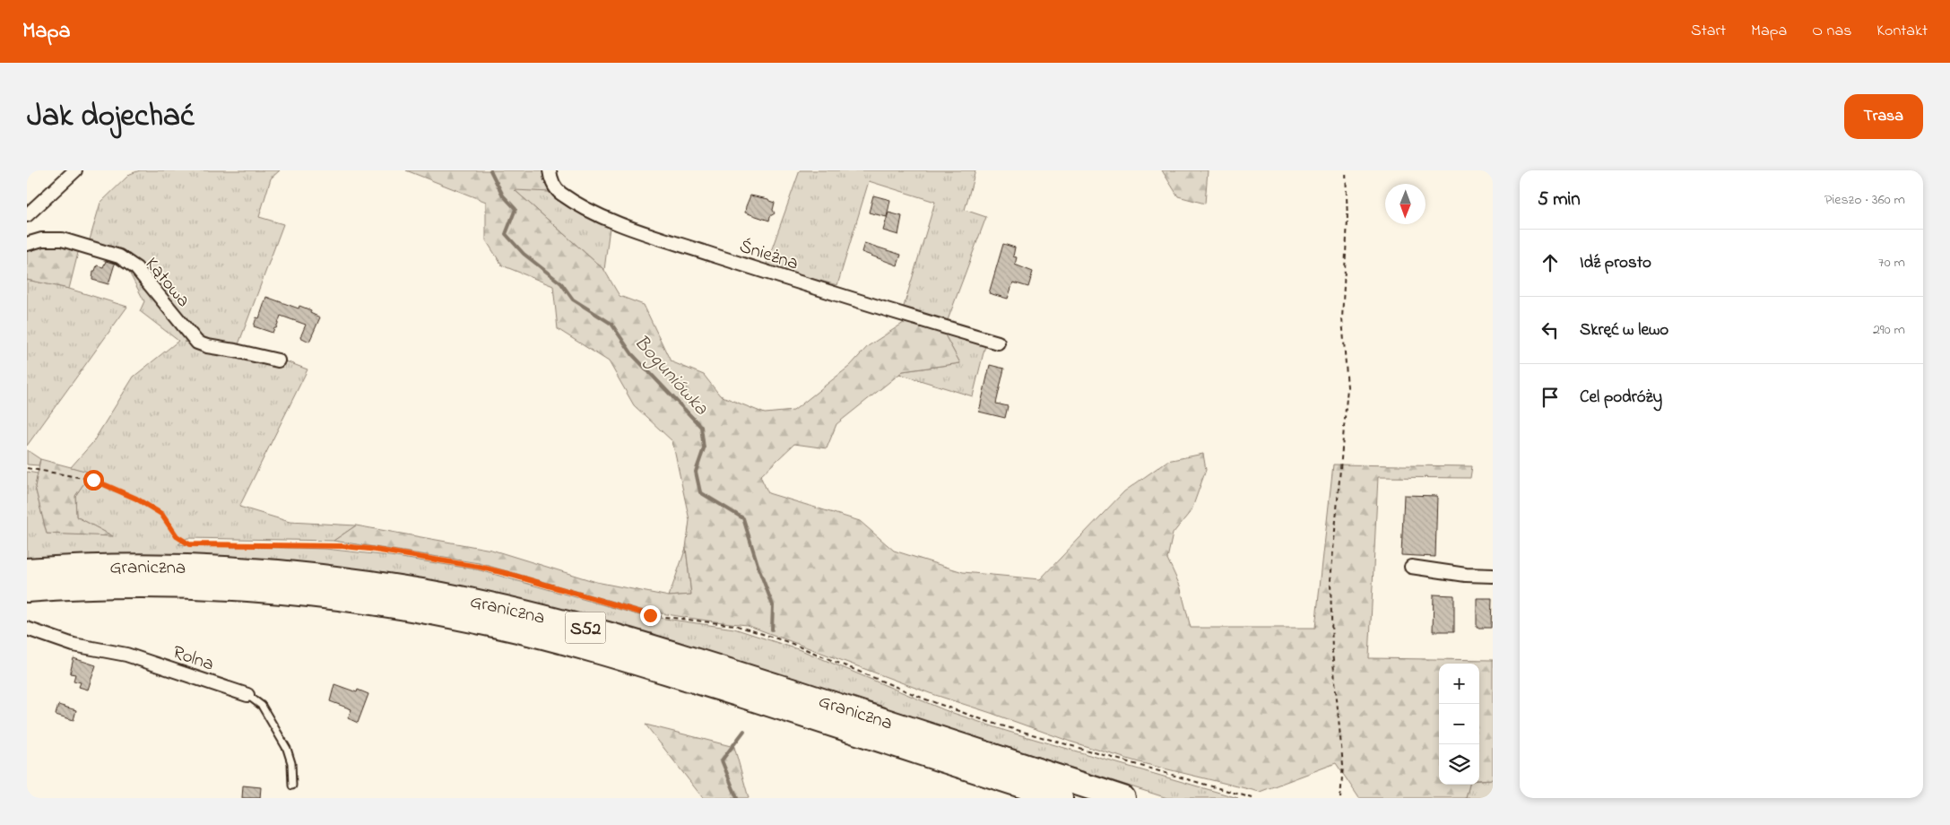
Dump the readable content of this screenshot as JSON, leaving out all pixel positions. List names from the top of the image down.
{
  "streets": {
    "highway": ["Graniczna", "S52"],
    "street": ["Śnieżna", "Kątowa", "Rolna"]
  },
  "water": ["Boguniówka"],
  "north": "bottom",
  "page": {
    "header": "Mapa",
    "nav": [
      "Start",
      "Mapa",
      "O nas",
      "Kontakt"
    ],
    "title": "Jak dojechać",
    "buttons": "Trasa",
    "heading": ["5 min", "Pieszo · 360 m"],
    "list": [
      ["Idź prosto", "70 m"],
      ["Skręć w lewo", "290 m"],
      "Cel podróży"
    ],
    "map_buttons": ["+", "−"]
  }
}
